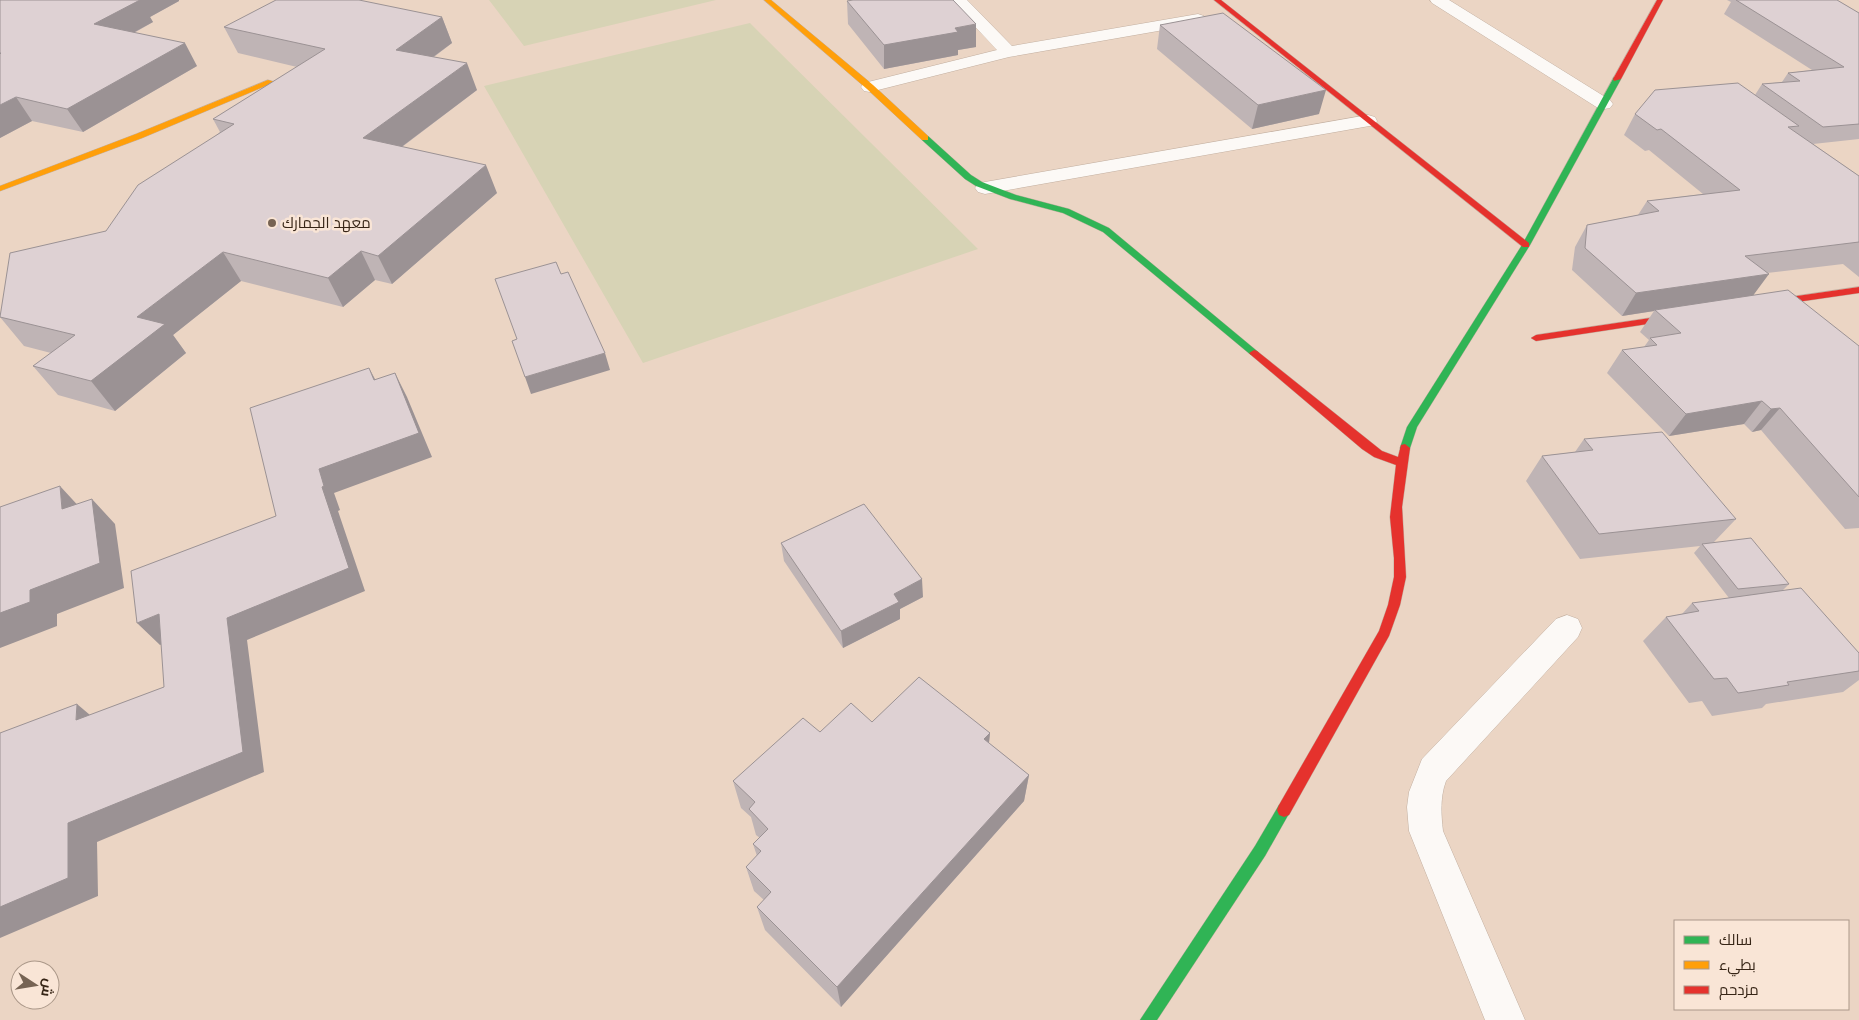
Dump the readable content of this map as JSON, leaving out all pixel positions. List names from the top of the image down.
{
  "places": ["معهد الجمارك"],
  "legend": ["سالك", "بطيء", "مزدحم"],
  "north": "right"
}
